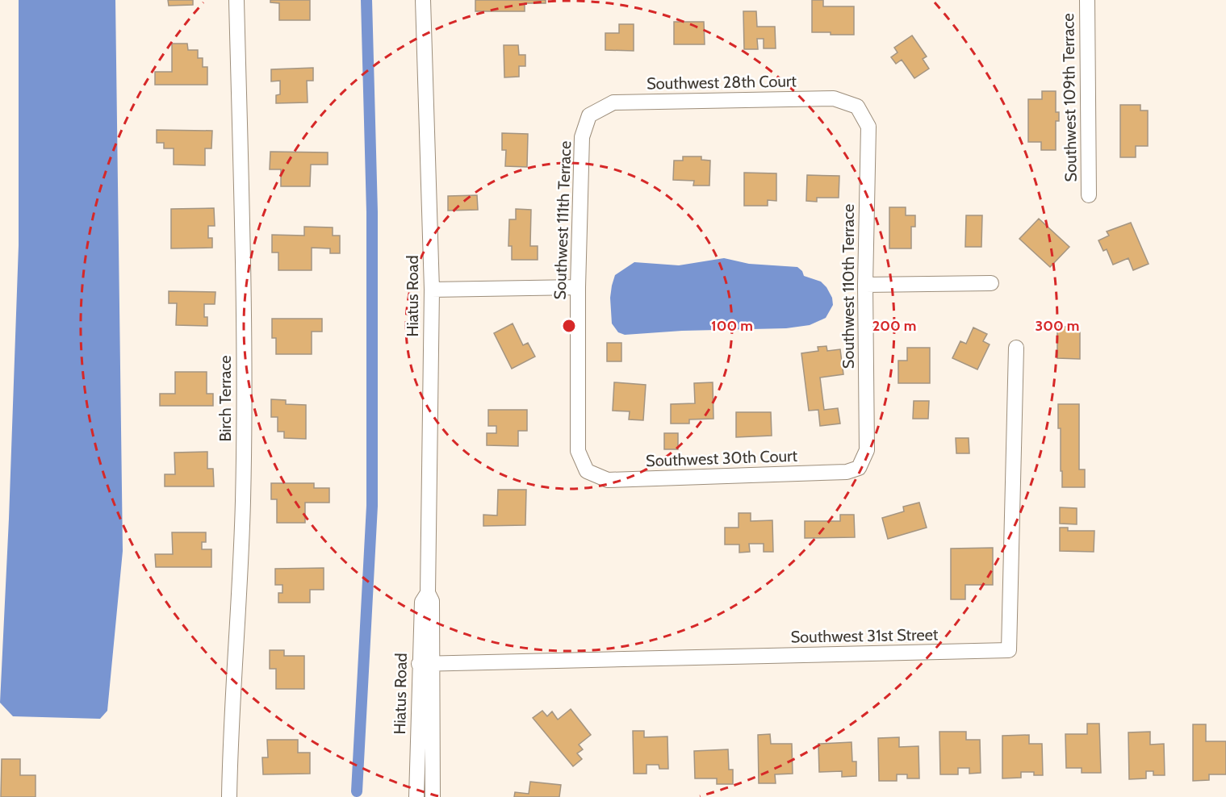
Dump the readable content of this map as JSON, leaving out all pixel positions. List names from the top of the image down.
{
  "streets": {
    "street": [
      "Southwest 28th Court",
      "Southwest 109th Terrace",
      "Southwest 111th Terrace",
      "Southwest 110th Terrace",
      "Hiatus Road",
      "Birch Terrace",
      "Southwest 30th Court",
      "Southwest 31st Street"
    ]
  },
  "crossings": [
    ["Southwest 28th Court", "Southwest 111th Terrace"],
    ["Southwest 28th Court", "Southwest 110th Terrace"],
    ["Southwest 111th Terrace", "Southwest 30th Court"],
    ["Southwest 110th Terrace", "Southwest 30th Court"],
    ["Hiatus Road", "Southwest 31st Street"]
  ],
  "rings": ["100 m", "200 m", "300 m"]
}
